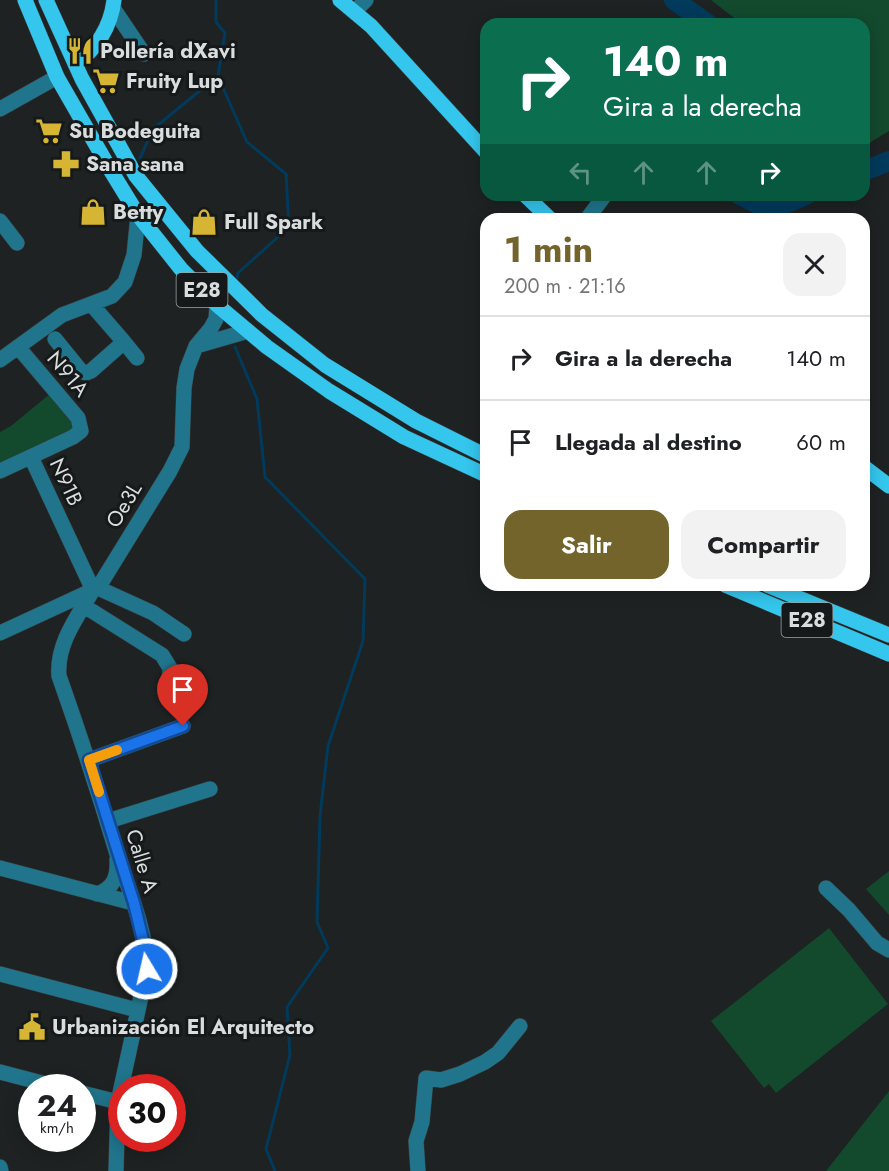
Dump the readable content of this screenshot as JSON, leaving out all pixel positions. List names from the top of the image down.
{
  "streets": {
    "main road": ["E28"],
    "street": [
      "N91A",
      "N91B",
      "Oe3L",
      "Calle A"
    ]
  },
  "crossings": [
    ["E28", "Oe3L"],
    ["N91A", "N91B"],
    ["N91B", "Oe3L"],
    ["Oe3L", "Calle A"]
  ],
  "places": {
    "restaurant": ["Pollería dXavi"],
    "supermarket": ["Fruity Lup", "Su Bodeguita"],
    "pharmacy": ["Sana sana"],
    "shop": ["Betty", "Full Spark"],
    "public building": ["Urbanización El Arquitecto"]
  },
  "page": {
    "turn": ["140 m", "Gira a la derecha"],
    "heading": ["1 min", "200 m · 21:16"],
    "list": [
      {
        "name": "Gira a la derecha",
        "value": "140 m"
      },
      {
        "name": "Llegada al destino",
        "value": "60 m"
      }
    ],
    "buttons": ["Salir", "Compartir"],
    "speed": "24 km/h",
    "limit": "30"
  }
}
